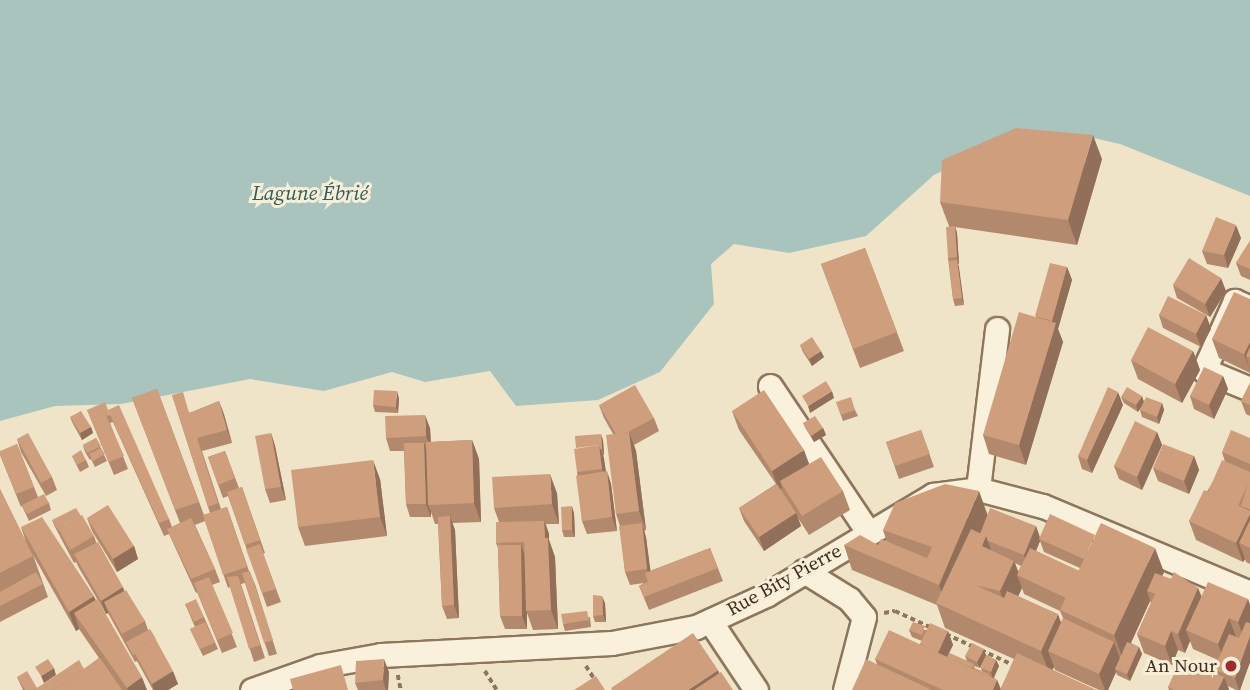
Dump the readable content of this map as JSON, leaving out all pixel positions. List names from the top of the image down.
{
  "streets": {
    "street": ["Rue Bity Pierre"]
  },
  "water": ["Lagune Ébrié"],
  "places": ["An Nour"]
}
